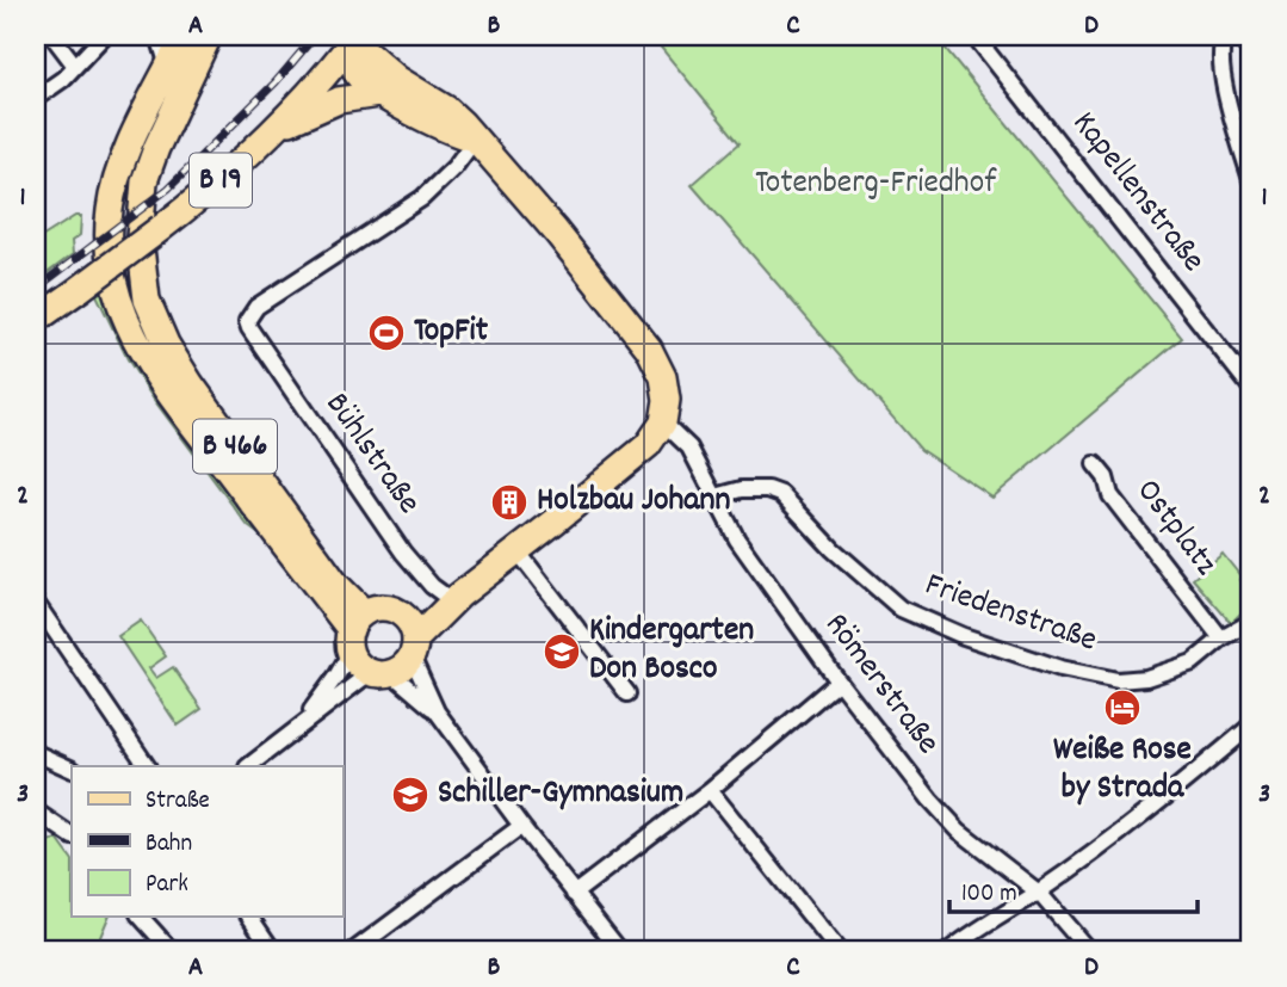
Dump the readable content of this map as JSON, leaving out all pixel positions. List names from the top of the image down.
{
  "streets": {
    "main road": ["B 19", "B 466"],
    "street": [
      "Kapellenstraße",
      "Bühlstraße",
      "Ostplatz",
      "Friedenstraße",
      "Römerstraße"
    ]
  },
  "crossings": [
    ["Ostplatz", "Friedenstraße"],
    ["Friedenstraße", "Römerstraße"]
  ],
  "parks": ["Totenberg-Friedhof"],
  "places": {
    "sports": ["TopFit"],
    "building": ["Holzbau Johann"],
    "school or university": ["Kindergarten Don Bosco", "Schiller-Gymnasium"],
    "hotel": ["Weiße Rose by Strada"]
  },
  "legend": ["Straße", "Bahn", "Park"],
  "scale_bar": "100 m",
  "grid": {
    "columns": [
      "A",
      "B",
      "C",
      "D"
    ],
    "rows": ["1", "2", "3"]
  }
}
